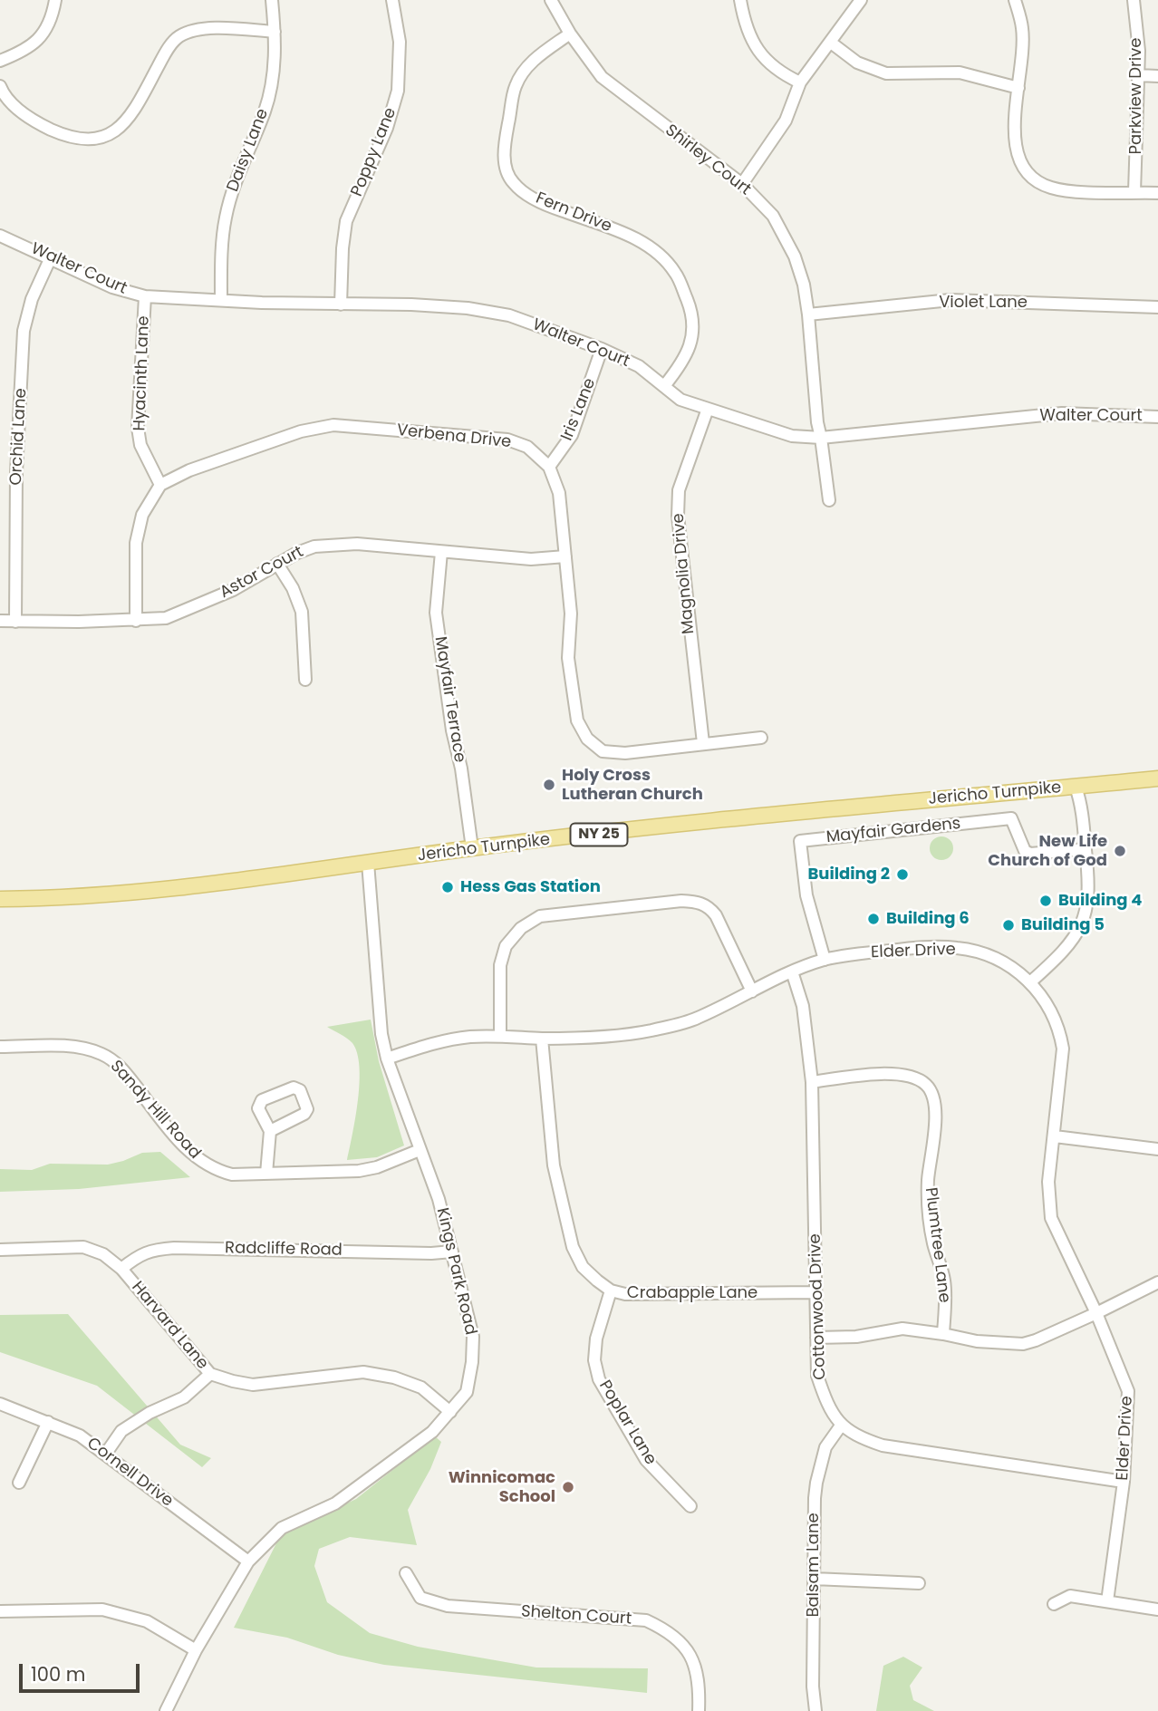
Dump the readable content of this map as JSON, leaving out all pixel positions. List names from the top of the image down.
{
  "streets": {
    "main road": ["Jericho Turnpike", "NY 25"],
    "street": [
      "Parkview Drive",
      "Daisy Lane",
      "Poppy Lane",
      "Shirley Court",
      "Fern Drive",
      "Walter Court",
      "Violet Lane",
      "Hyacinth Lane",
      "Iris Lane",
      "Orchid Lane",
      "Verbena Drive",
      "Astor Court",
      "Magnolia Drive",
      "Mayfair Terrace",
      "Mayfair Gardens",
      "Elder Drive",
      "Sandy Hill Road",
      "Plumtree Lane",
      "Radcliffe Road",
      "Kings Park Road",
      "Crabapple Lane",
      "Cottonwood Drive",
      "Harvard Lane",
      "Poplar Lane",
      "Cornell Drive",
      "Balsam Lane",
      "Shelton Court"
    ]
  },
  "crossings": [
    ["Daisy Lane", "Walter Court"],
    ["Poppy Lane", "Walter Court"],
    ["Shirley Court", "Fern Drive"],
    ["Shirley Court", "Walter Court"],
    ["Shirley Court", "Violet Lane"],
    ["Fern Drive", "Walter Court"],
    ["Walter Court", "Hyacinth Lane"],
    ["Walter Court", "Iris Lane"],
    ["Walter Court", "Orchid Lane"],
    ["Walter Court", "Magnolia Drive"],
    ["Hyacinth Lane", "Verbena Drive"],
    ["Iris Lane", "Verbena Drive"],
    ["Orchid Lane", "Astor Court"],
    ["Astor Court", "Mayfair Terrace"],
    ["Mayfair Terrace", "Jericho Turnpike"],
    ["Jericho Turnpike", "Kings Park Road"],
    ["Mayfair Gardens", "Elder Drive"],
    ["Elder Drive", "Kings Park Road"],
    ["Elder Drive", "Crabapple Lane"],
    ["Elder Drive", "Cottonwood Drive"],
    ["Sandy Hill Road", "Kings Park Road"],
    ["Plumtree Lane", "Cottonwood Drive"],
    ["Radcliffe Road", "Kings Park Road"],
    ["Radcliffe Road", "Harvard Lane"],
    ["Kings Park Road", "Harvard Lane"],
    ["Kings Park Road", "Cornell Drive"],
    ["Crabapple Lane", "Cottonwood Drive"],
    ["Crabapple Lane", "Poplar Lane"],
    ["Cottonwood Drive", "Balsam Lane"]
  ],
  "places": [
    "Holy Cross Lutheran Church",
    "New Life Church of God",
    "Building 2",
    "Hess Gas Station",
    "Building 4",
    "Building 6",
    "Building 5",
    "Winnicomac School"
  ],
  "scale_bar": "100 m"
}
